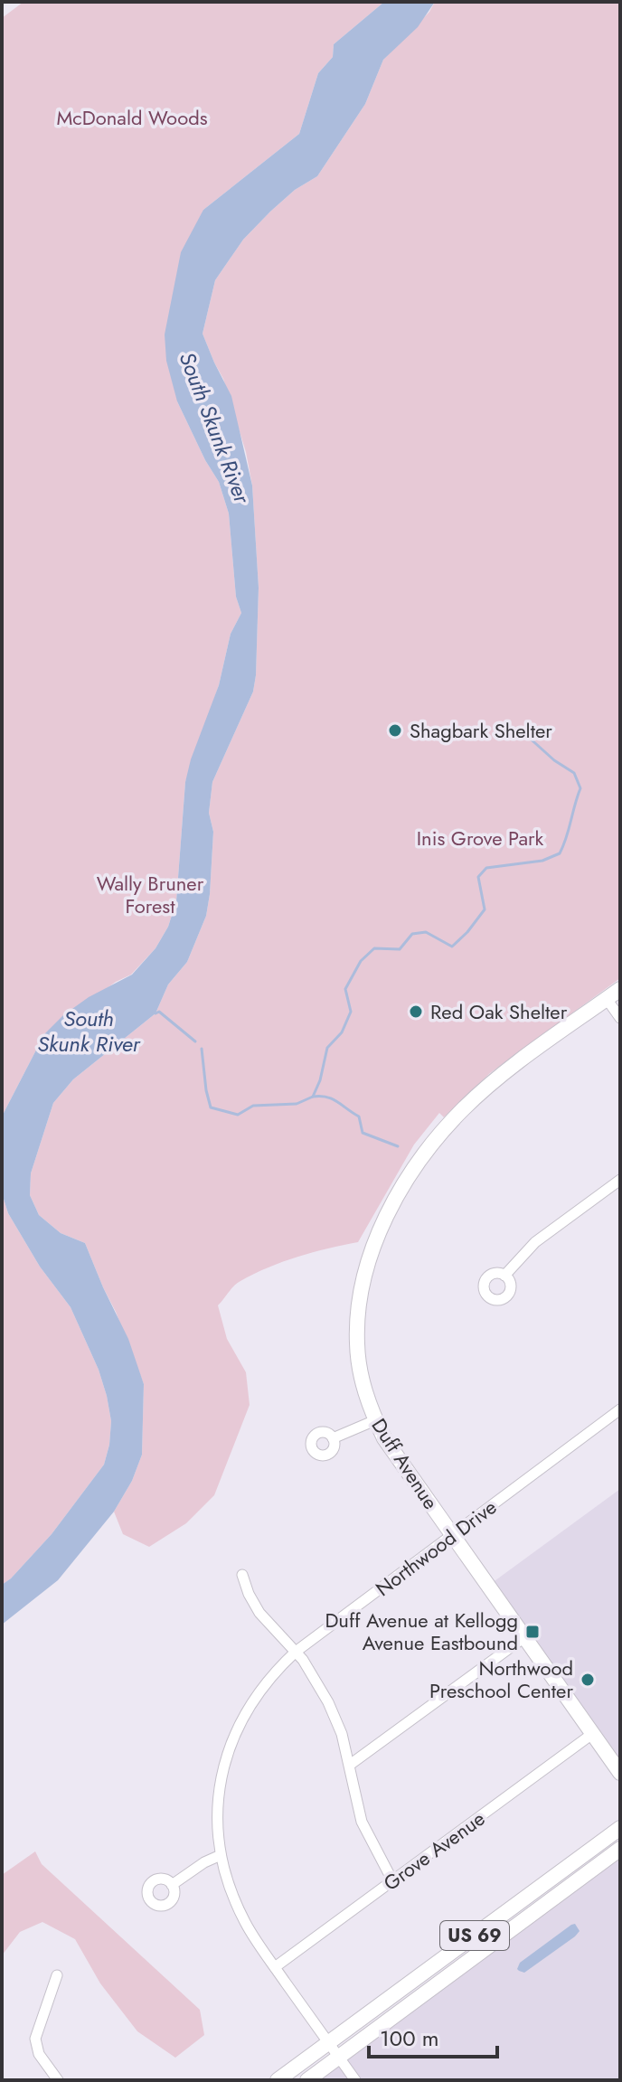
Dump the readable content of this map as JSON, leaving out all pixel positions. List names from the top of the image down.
{
  "streets": {
    "main road": ["Duff Avenue", "US 69"],
    "street": ["Northwood Drive", "Grove Avenue"]
  },
  "crossings": [
    ["Duff Avenue", "Northwood Drive"],
    ["Duff Avenue", "Grove Avenue"],
    ["Northwood Drive", "Grove Avenue"],
    ["Northwood Drive", "US 69"]
  ],
  "water": ["South Skunk River"],
  "parks": ["McDonald Woods", "Inis Grove Park", "Wally Bruner Forest"],
  "places": {
    "other": ["Shagbark Shelter", "Red Oak Shelter", "Northwood Preschool Center"],
    "transit": ["Duff Avenue at Kellogg Avenue Eastbound"]
  },
  "scale_bar": "100 m"
}
